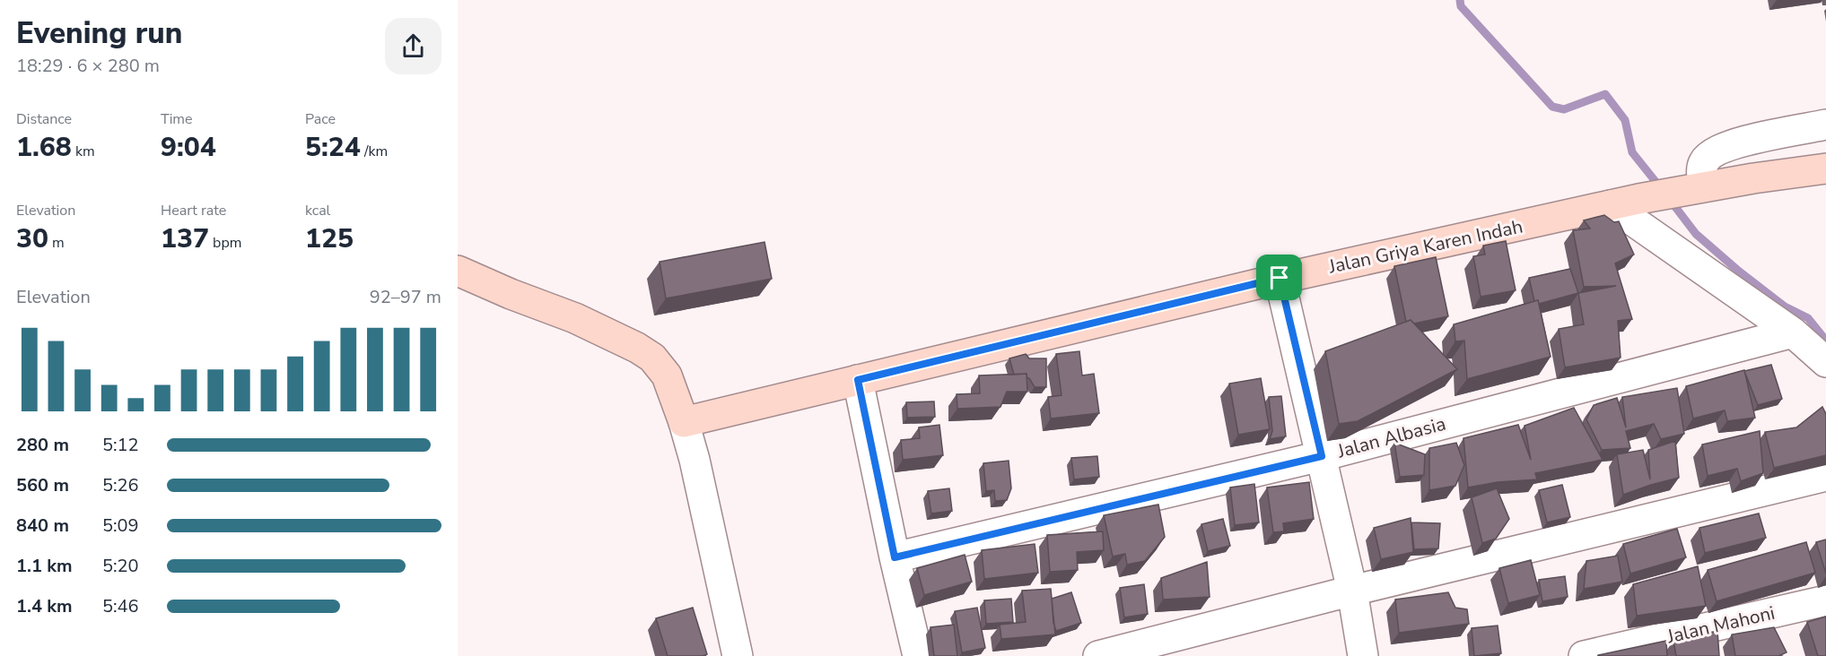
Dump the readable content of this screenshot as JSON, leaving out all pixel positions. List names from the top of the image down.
{
  "streets": {
    "street": ["Jalan Griya Karen Indah", "Jalan Albasia", "Jalan Mahoni"]
  },
  "page": {
    "heading": ["Evening run", "18:29 · 6 × 280 m"],
    "stats": [
      ["Distance", "1.68 km"],
      ["Time", "9:04"],
      ["Pace", "5:24 /km"],
      ["Elevation", "30 m"],
      ["Heart rate", "137 bpm"],
      ["kcal", "125"]
    ],
    "chart": ["Elevation", "92–97 m"],
    "list": [
      {
        "name": "280 m",
        "note": "5:12"
      },
      {
        "name": "560 m",
        "note": "5:26"
      },
      {
        "name": "840 m",
        "note": "5:09"
      },
      {
        "name": "1.1 km",
        "note": "5:20"
      },
      {
        "name": "1.4 km",
        "note": "5:46"
      }
    ]
  }
}
